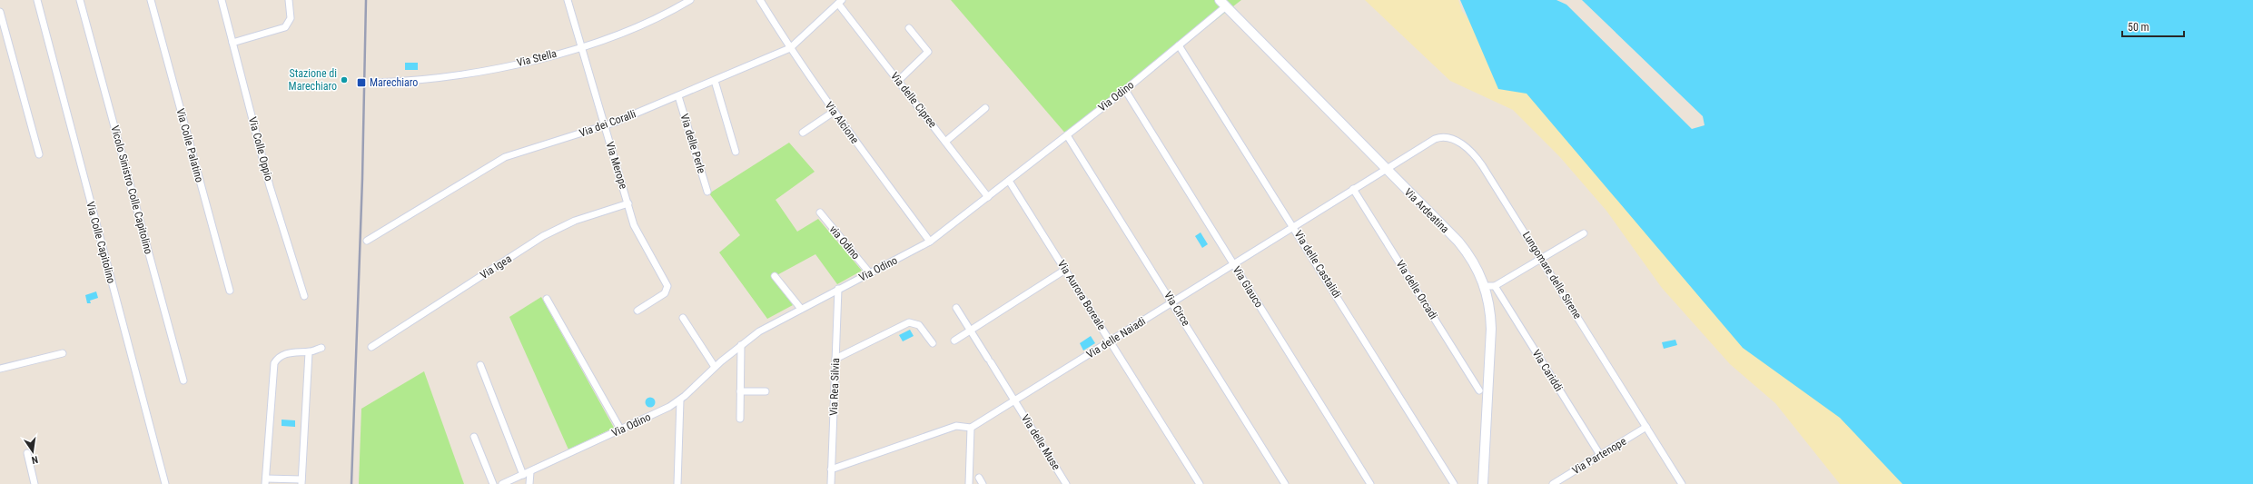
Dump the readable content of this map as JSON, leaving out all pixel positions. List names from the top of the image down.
{
  "streets": {
    "main road": ["Via Ardeatina"],
    "street": [
      "Via Stella",
      "Via Odino",
      "Via delle Cipree",
      "Via Alcione",
      "Via dei Coralli",
      "Via delle Perle",
      "Via Colle Palatino",
      "Via Colle Oppio",
      "Via Merope",
      "Vicolo Sinistro Colle Capitolino",
      "Via Colle Capitolino",
      "via Odino",
      "Via delle Castalidi",
      "Via Igea",
      "Lungomare delle Sirene",
      "Via Glauco",
      "Via delle Orcadi",
      "Via Aurora Boreale",
      "Via Circe",
      "Via delle Naiadi",
      "Via Cariddi",
      "Via Rea Silvia",
      "Via delle Muse",
      "Via Partenope"
    ]
  },
  "crossings": [
    ["Via Stella", "Via Merope"],
    ["Via Odino", "Via delle Cipree"],
    ["Via Odino", "Via Alcione"],
    ["Via Odino", "Via Ardeatina"],
    ["Via Odino", "via Odino"],
    ["Via Odino", "Via delle Castalidi"],
    ["Via Odino", "Via Glauco"],
    ["Via Odino", "Via Aurora Boreale"],
    ["Via Odino", "Via Circe"],
    ["Via Odino", "Via Rea Silvia"],
    ["Via delle Cipree", "Via dei Coralli"],
    ["Via Alcione", "Via dei Coralli"],
    ["Via dei Coralli", "Via delle Perle"],
    ["Via dei Coralli", "Via Merope"],
    ["Via Merope", "Via Igea"],
    ["Via Ardeatina", "Lungomare delle Sirene"],
    ["Via Ardeatina", "Via delle Naiadi"],
    ["Via delle Castalidi", "Via delle Naiadi"],
    ["Lungomare delle Sirene", "Via delle Naiadi"],
    ["Lungomare delle Sirene", "Via Partenope"],
    ["Via Glauco", "Via delle Naiadi"],
    ["Via delle Orcadi", "Via delle Naiadi"],
    ["Via Aurora Boreale", "Via delle Naiadi"],
    ["Via Circe", "Via delle Naiadi"],
    ["Via delle Naiadi", "Via delle Muse"],
    ["Via Cariddi", "Via Partenope"]
  ],
  "places": {
    "other": ["Stazione di Marechiaro"],
    "transit": ["Marechiaro"]
  },
  "scale_bar": "50 m",
  "north": "bottom"
}
